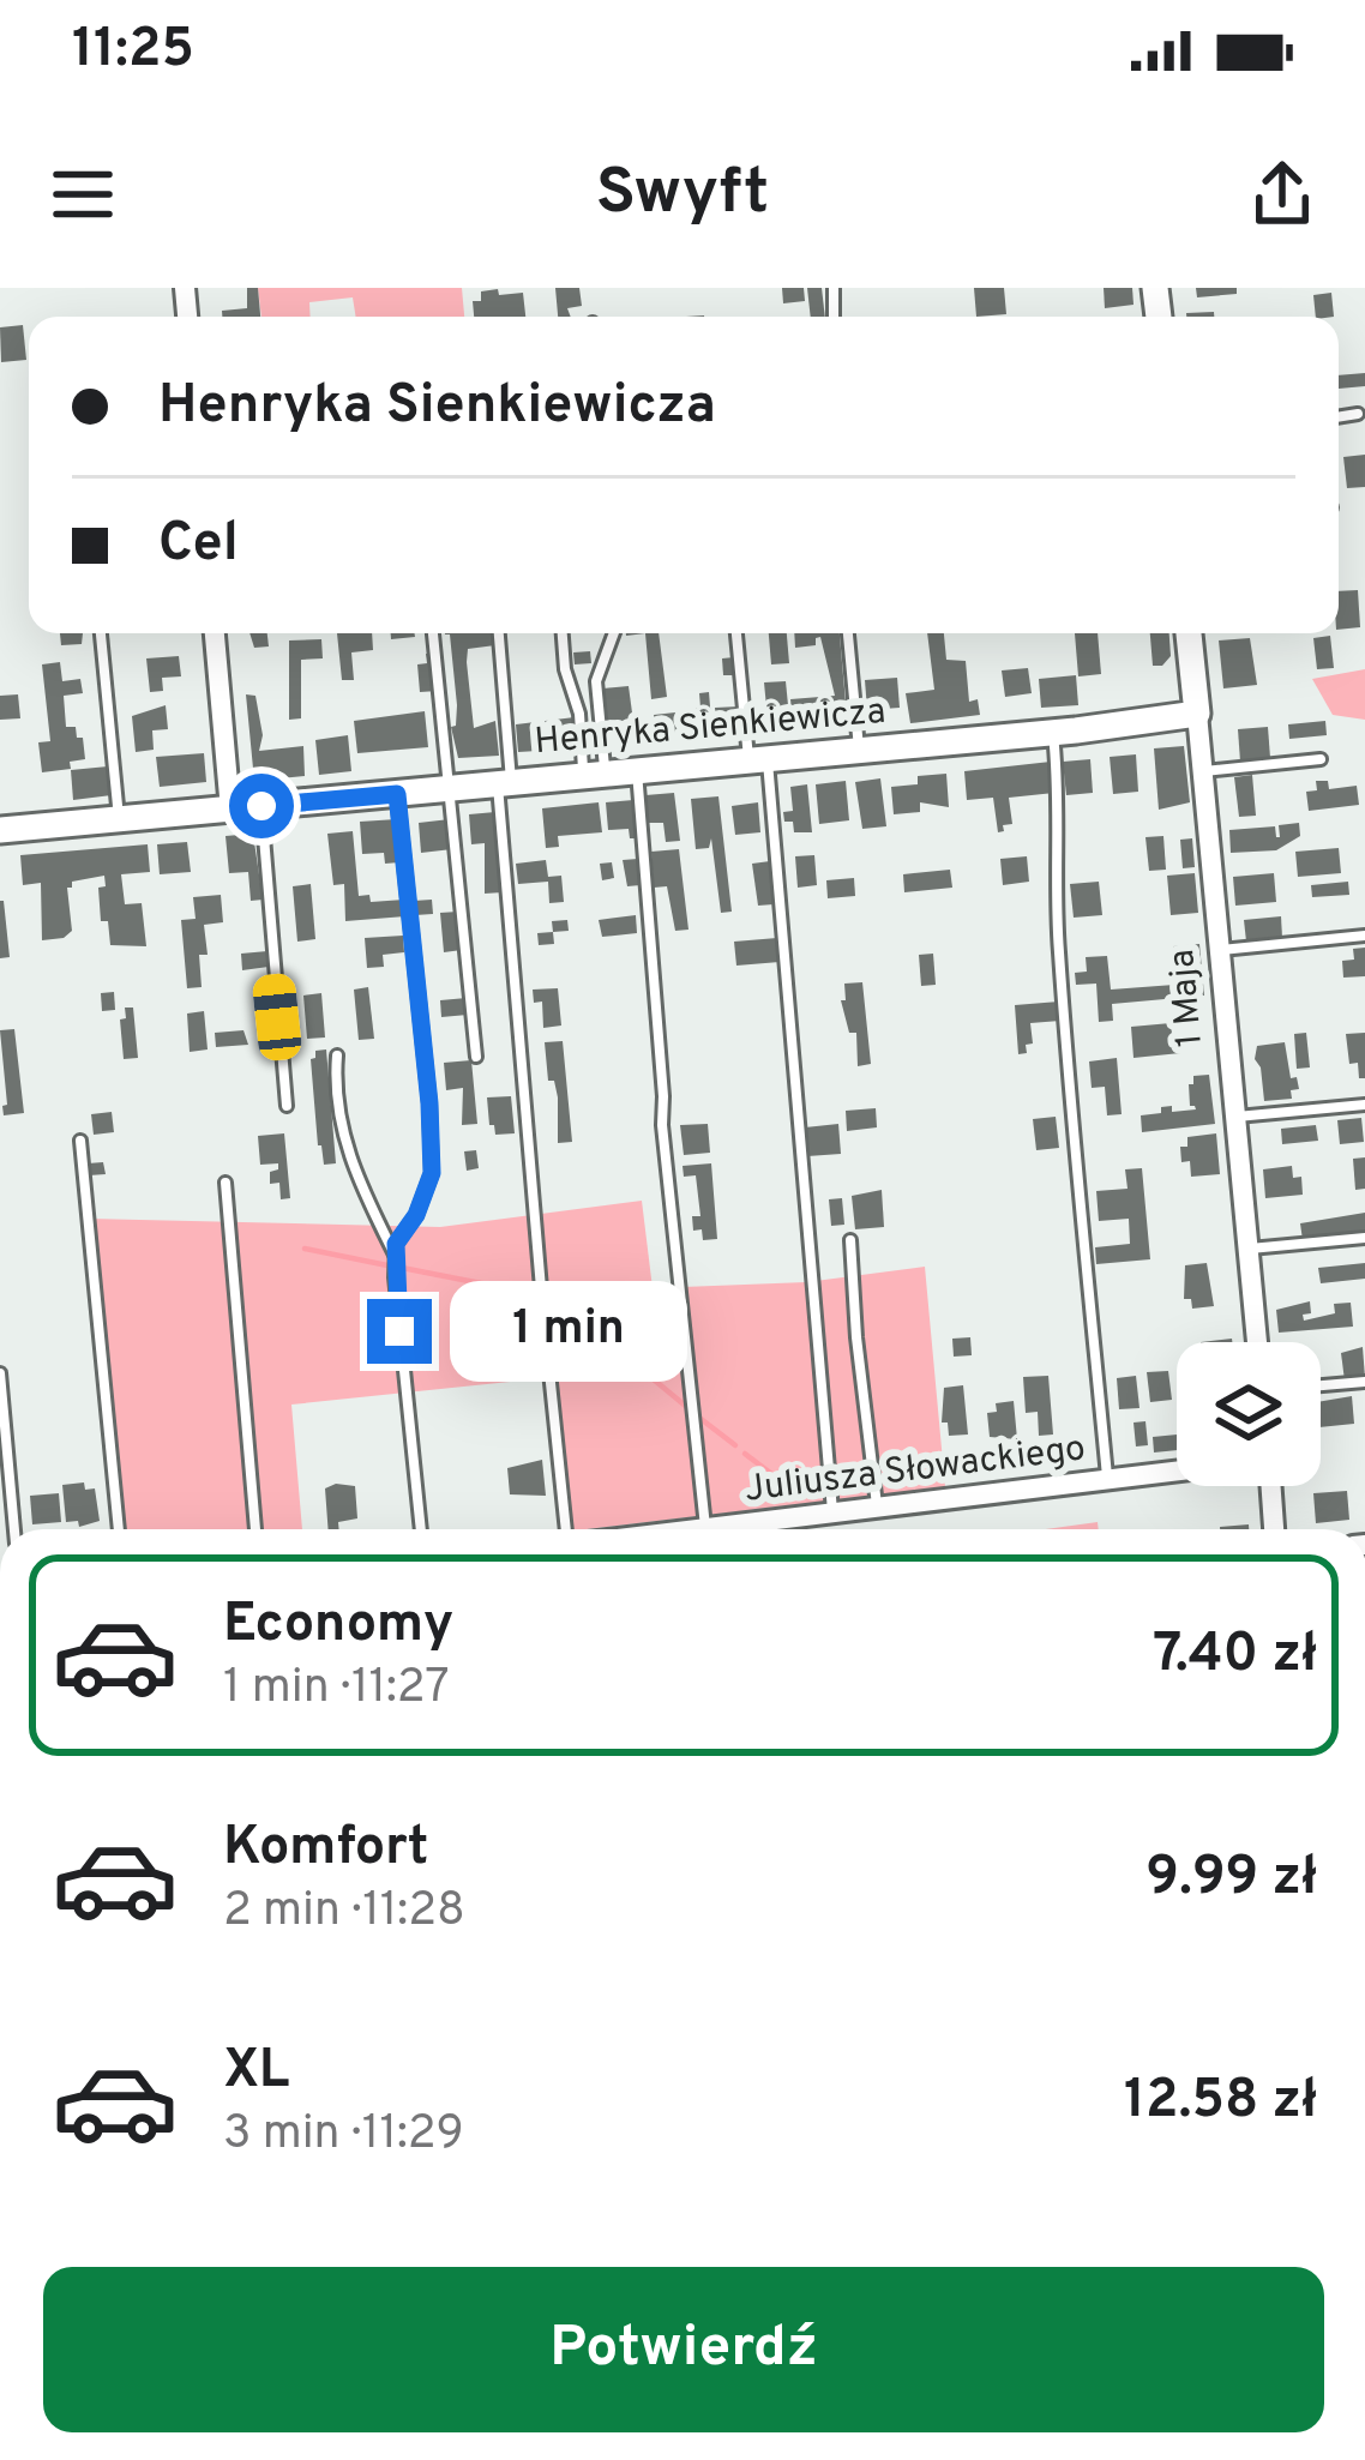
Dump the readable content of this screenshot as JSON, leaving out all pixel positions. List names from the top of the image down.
{
  "streets": {
    "street": ["Henryka Sienkiewicza", "1 Maja", "Juliusza Słowackiego"]
  },
  "crossings": [
    ["Henryka Sienkiewicza", "1 Maja"]
  ],
  "page": {
    "status": "11:25",
    "header": "Swyft",
    "banner": ["Henryka Sienkiewicza", "Cel"],
    "bubble": "1 min",
    "list": [
      {
        "name": "Economy",
        "note": "1 min · 11:27",
        "value": "7.40 zł"
      },
      {
        "name": "Komfort",
        "note": "2 min · 11:28",
        "value": "9.99 zł"
      },
      {
        "name": "XL",
        "note": "3 min · 11:29",
        "value": "12.58 zł"
      }
    ],
    "buttons": "Potwierdź"
  }
}
